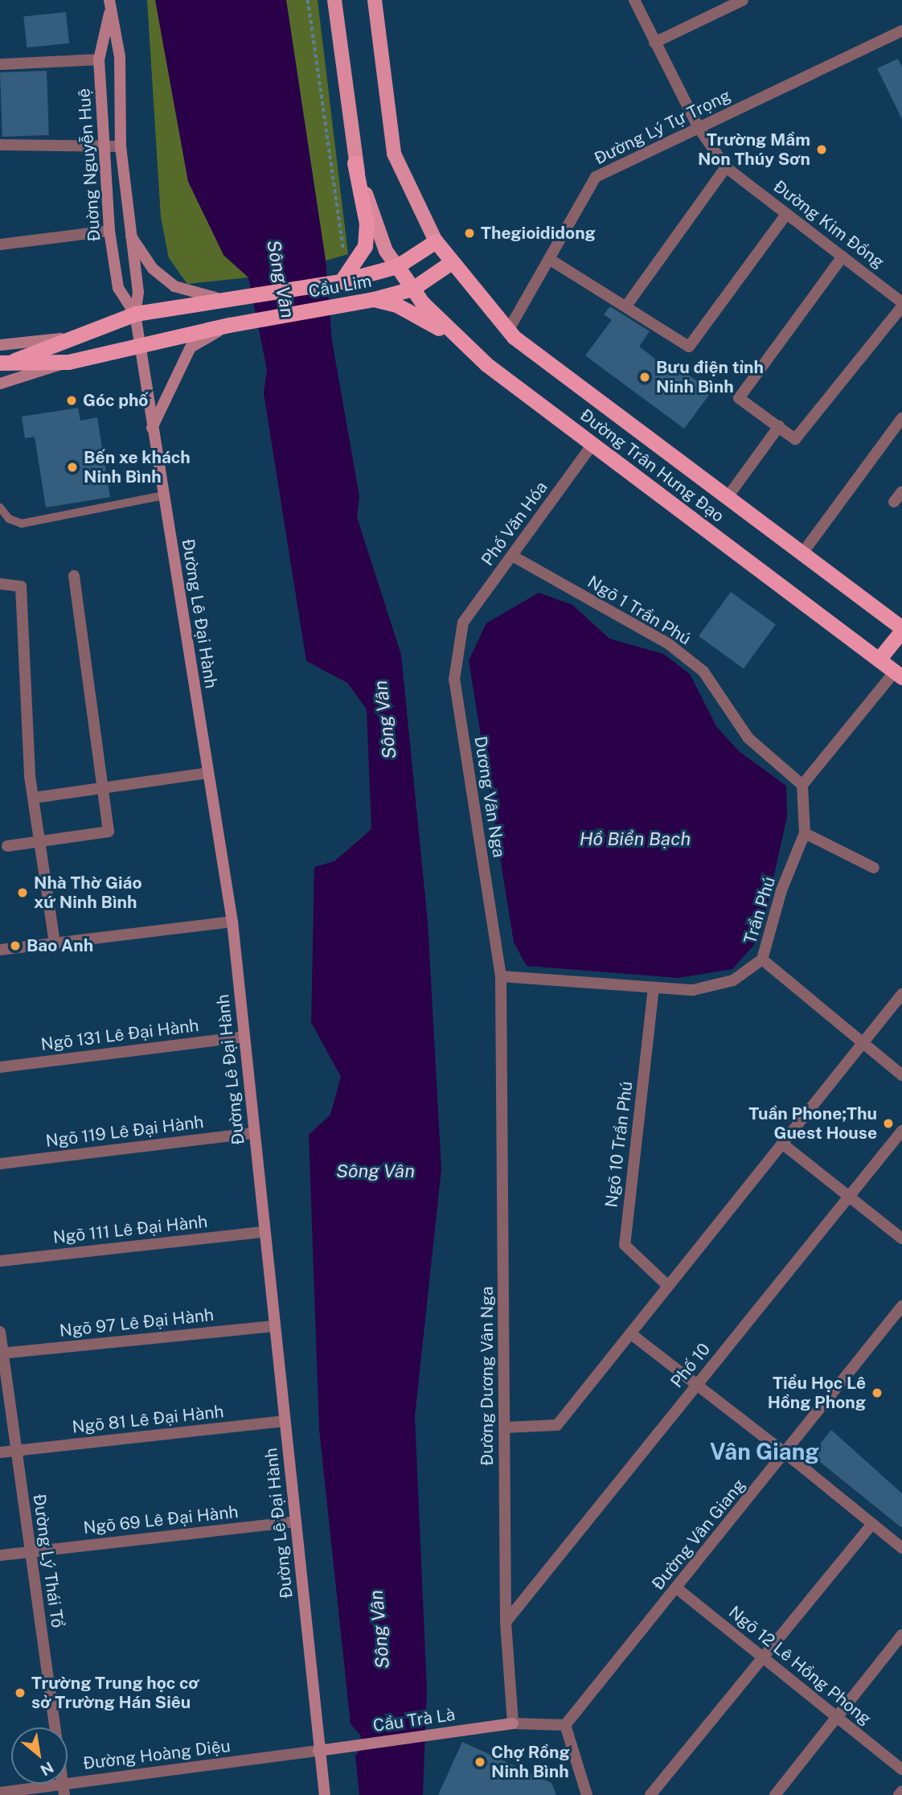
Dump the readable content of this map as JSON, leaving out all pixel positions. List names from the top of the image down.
{
  "streets": {
    "highway": ["Cầu Lim", "Đường Trân Hưng Đạo"],
    "main road": ["Đuờng Nguyễn Huệ", "Đường Lê Đại Hành", "Cầu Trà Là"],
    "street": [
      "Đường Lý Tự Trọng",
      "Đường Kim Đồng",
      "Phố Văn Hóa",
      "Ngõ 1 Trần Phú",
      "Dương Vân Nga",
      "Trần Phú",
      "Ngõ 131 Lê Đại Hành",
      "Ngõ 119 Lê Đại Hành",
      "Ngõ 10 Trần Phú",
      "Ngõ 111 Lê Đại Hành",
      "Ngõ 97 Lê Đại Hành",
      "Phố 10",
      "Đường Dương Vân Nga",
      "Ngõ 81 Lê Đại Hành",
      "Ngõ 69 Lê Đại Hành",
      "Đường Vân Giang",
      "Đường Lý Thái Tổ",
      "Ngõ 12 Lê Hồng Phong",
      "Đường Hoàng Diệu"
    ]
  },
  "crossings": [
    ["Đường Lý Tự Trọng", "Đường Kim Đồng"],
    ["Đường Lý Tự Trọng", "Đường Trân Hưng Đạo"],
    ["Đuờng Nguyễn Huệ", "Cầu Lim"],
    ["Đuờng Nguyễn Huệ", "Đường Lê Đại Hành"],
    ["Cầu Lim", "Đường Trân Hưng Đạo"],
    ["Cầu Lim", "Đường Lê Đại Hành"],
    ["Đường Trân Hưng Đạo", "Phố Văn Hóa"],
    ["Phố Văn Hóa", "Ngõ 1 Trần Phú"],
    ["Phố Văn Hóa", "Dương Vân Nga"],
    ["Ngõ 1 Trần Phú", "Trần Phú"],
    ["Đường Lê Đại Hành", "Ngõ 131 Lê Đại Hành"],
    ["Đường Lê Đại Hành", "Ngõ 119 Lê Đại Hành"],
    ["Đường Lê Đại Hành", "Ngõ 111 Lê Đại Hành"],
    ["Đường Lê Đại Hành", "Ngõ 97 Lê Đại Hành"],
    ["Đường Lê Đại Hành", "Ngõ 81 Lê Đại Hành"],
    ["Đường Lê Đại Hành", "Ngõ 69 Lê Đại Hành"],
    ["Đường Lê Đại Hành", "Cầu Trà Là"],
    ["Đường Lê Đại Hành", "Đường Hoàng Diệu"],
    ["Dương Vân Nga", "Trần Phú"],
    ["Dương Vân Nga", "Đường Dương Vân Nga"],
    ["Trần Phú", "Ngõ 10 Trần Phú"],
    ["Trần Phú", "Đường Dương Vân Nga"],
    ["Ngõ 97 Lê Đại Hành", "Đường Lý Thái Tổ"],
    ["Phố 10", "Đường Dương Vân Nga"],
    ["Đường Dương Vân Nga", "Cầu Trà Là"],
    ["Ngõ 81 Lê Đại Hành", "Đường Lý Thái Tổ"],
    ["Ngõ 69 Lê Đại Hành", "Đường Lý Thái Tổ"],
    ["Đường Vân Giang", "Ngõ 12 Lê Hồng Phong"],
    ["Đường Lý Thái Tổ", "Đường Hoàng Diệu"],
    ["Cầu Trà Là", "Đường Hoàng Diệu"]
  ],
  "districts": ["Vân Giang"],
  "water": ["Sông Vân", "Hồ Biển Bạch"],
  "places": [
    "Trường Mầm Non Thúy Sơn",
    "Thegioididong",
    "Bưu điện tỉnh Ninh Bình",
    "Góc phố",
    "Bến xe khách Ninh Bình",
    "Nhà Thờ Giáo xứ Ninh Bình",
    "Bao Anh",
    "Tuần Phone;Thu Guest House",
    "Tiểu Học Lê Hồng Phong",
    "Trường Trung học cơ sở Trường Hán Siêu",
    "Chợ Rồng Ninh Bình"
  ],
  "north": "bottom right"
}
